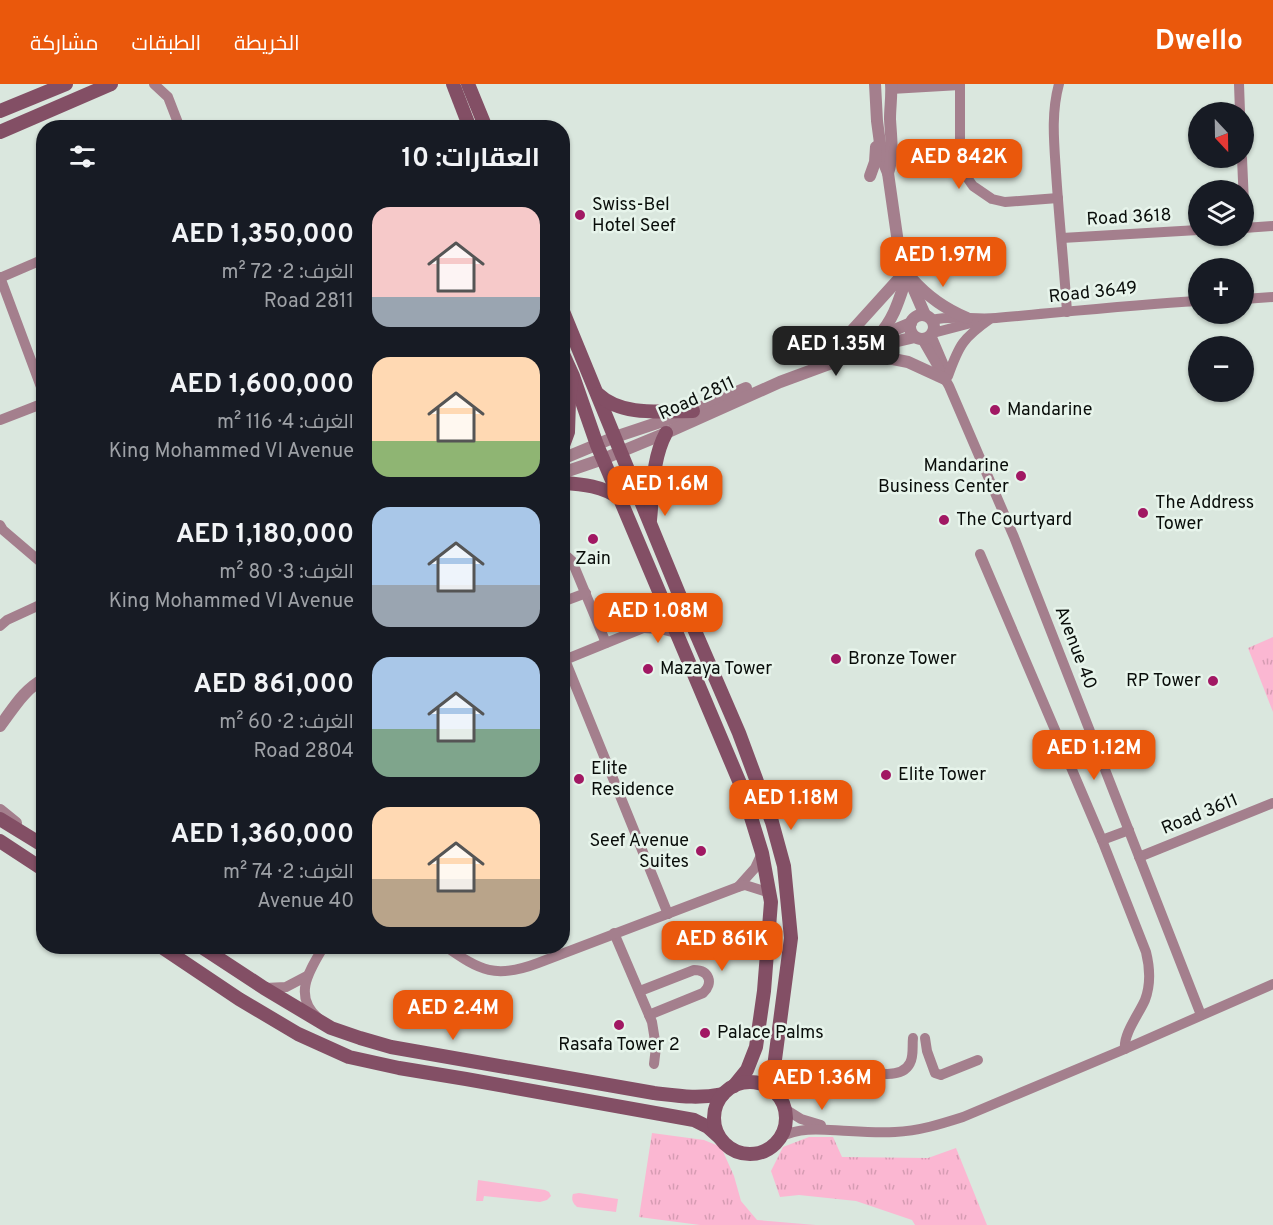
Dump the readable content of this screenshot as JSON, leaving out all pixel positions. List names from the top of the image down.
{
  "streets": {
    "street": [
      "Road 3618",
      "Road 3649",
      "Road 2811",
      "Avenue 40",
      "Road 3611"
    ]
  },
  "crossings": [
    ["Road 3649", "Road 2811"],
    ["Road 3649", "Avenue 40"],
    ["Road 2811", "Avenue 40"],
    ["Avenue 40", "Road 3611"]
  ],
  "places": [
    "Swiss-Bel Hotel Seef",
    "Mandarine",
    "Mandarine Business Center",
    "The Address Tower",
    "The Courtyard",
    "Zain",
    "Bronze Tower",
    "Mazaya Tower",
    "RP Tower",
    "Elite Tower",
    "Elite Residence",
    "Seef Avenue Suites",
    "Rasafa Tower 2",
    "Palace Palms"
  ],
  "north": "bottom",
  "page": {
    "header": "Dwello",
    "nav": ["الخريطة", "الطبقات", "مشاركة"],
    "map_buttons": ["+", "−"],
    "heading": "العقارات: 10",
    "price": [
      "AED 842K",
      "AED 1.97M",
      "AED 1.35M",
      "AED 1.6M",
      "AED 1.08M",
      "AED 1.12M",
      "AED 1.18M",
      "AED 861K",
      "AED 2.4M",
      "AED 1.36M"
    ],
    "list": [
      {
        "name": "AED 1,350,000",
        "note": "الغرف: 2 · 72 m² · Road 2811"
      },
      {
        "name": "AED 1,600,000",
        "note": "الغرف: 4 · 116 m² · King Mohammed VI Avenue"
      },
      {
        "name": "AED 1,180,000",
        "note": "الغرف: 3 · 80 m² · King Mohammed VI Avenue"
      },
      {
        "name": "AED 861,000",
        "note": "الغرف: 2 · 60 m² · Road 2804"
      },
      {
        "name": "AED 1,360,000",
        "note": "الغرف: 2 · 74 m² · Avenue 40"
      }
    ]
  }
}
